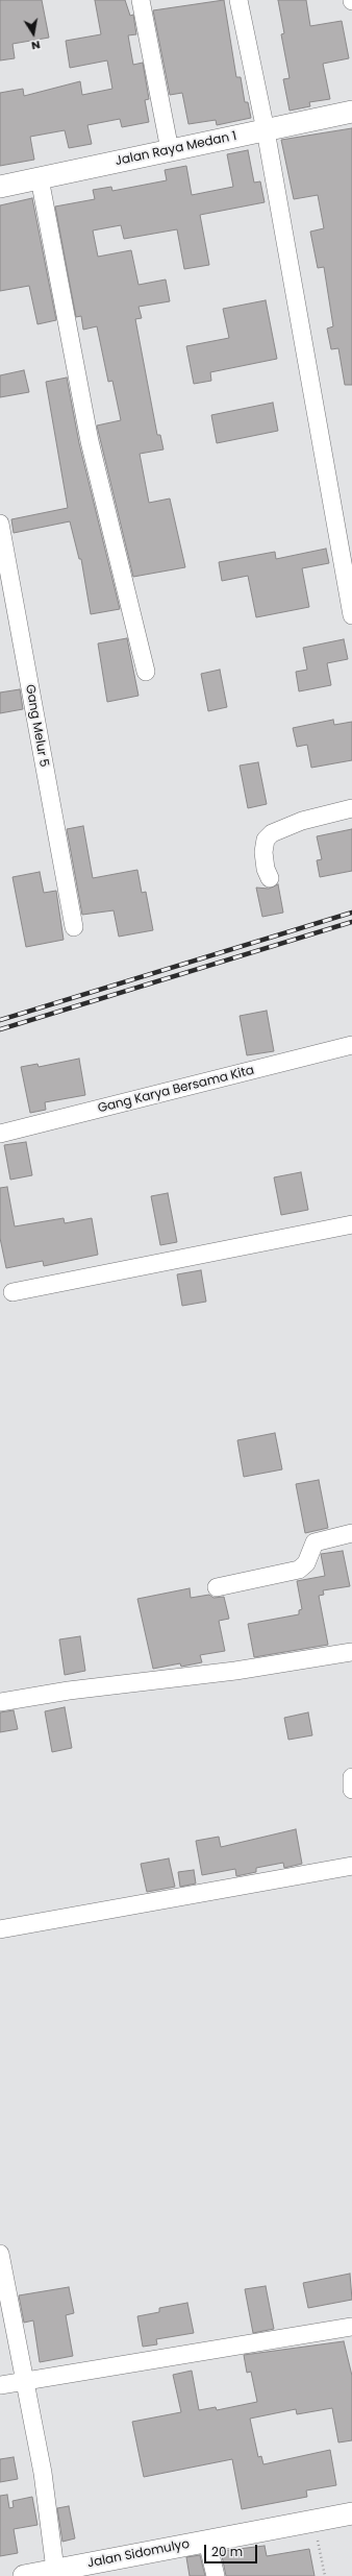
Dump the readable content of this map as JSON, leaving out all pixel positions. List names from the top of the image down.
{
  "streets": {
    "street": [
      "Jalan Raya Medan 1",
      "Gang Melur 5",
      "Gang Karya Bersama Kita",
      "Jalan Sidomulyo"
    ]
  },
  "scale_bar": "20 m",
  "north": "bottom"
}
